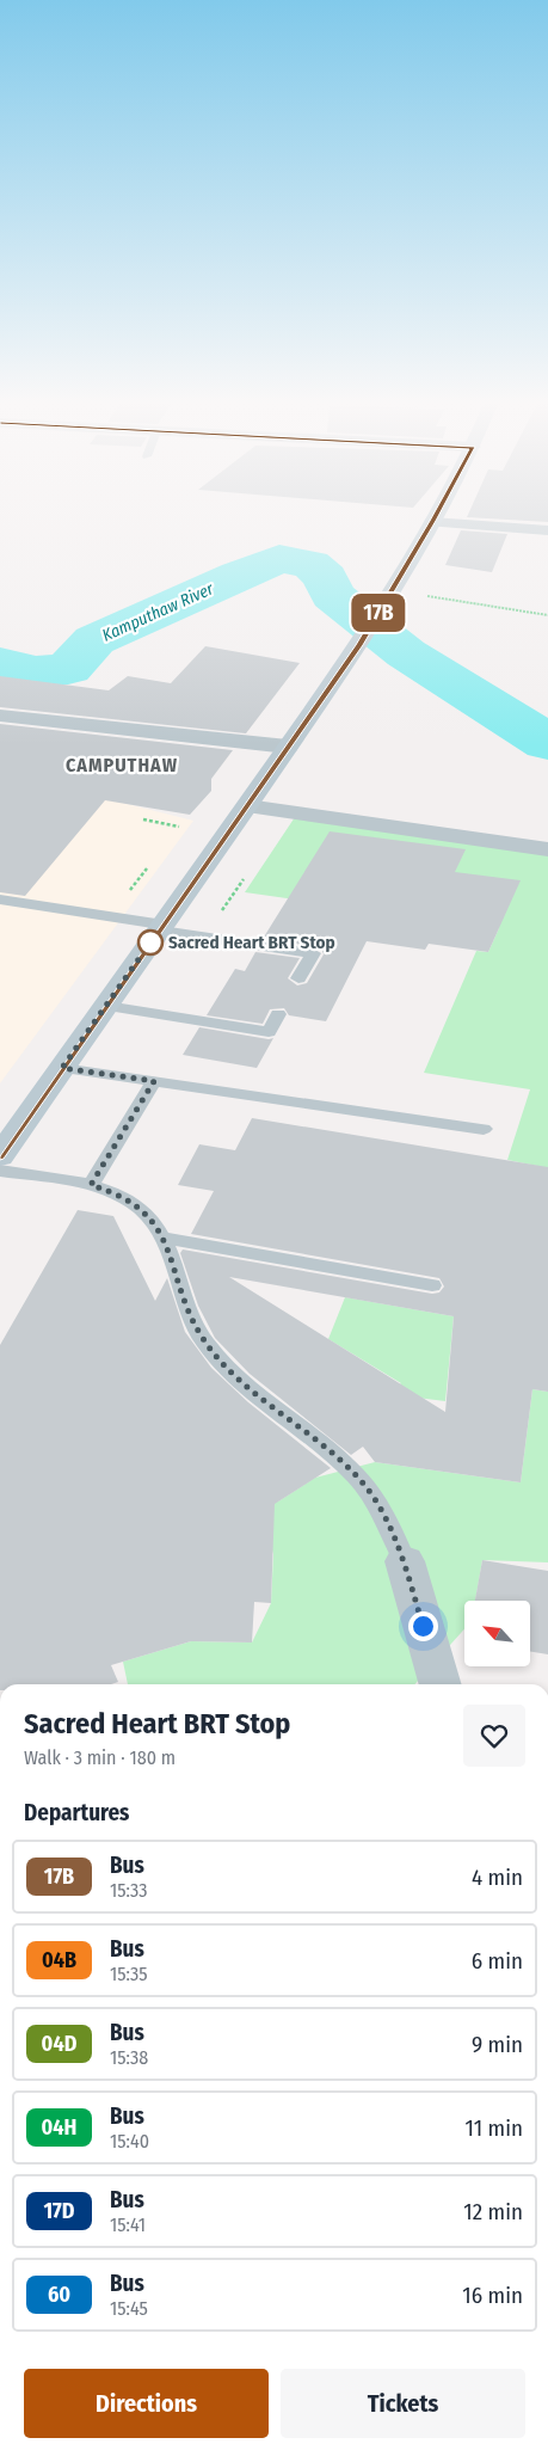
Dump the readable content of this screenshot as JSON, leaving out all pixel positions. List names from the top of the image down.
{
  "districts": ["CAMPUTHAW"],
  "water": ["Kamputhaw River"],
  "places": ["Sacred Heart BRT Stop"],
  "lines": ["bus line 17B"],
  "north": "top left",
  "page": {
    "on_map": "17B",
    "heading": [
      ["Sacred Heart BRT Stop", "Walk · 3 min · 180 m"],
      "Departures"
    ],
    "list": [
      {
        "mark": "17B",
        "name": "Bus",
        "note": "15:33",
        "value": "4 min"
      },
      {
        "mark": "04B",
        "name": "Bus",
        "note": "15:35",
        "value": "6 min"
      },
      {
        "mark": "04D",
        "name": "Bus",
        "note": "15:38",
        "value": "9 min"
      },
      {
        "mark": "04H",
        "name": "Bus",
        "note": "15:40",
        "value": "11 min"
      },
      {
        "mark": "17D",
        "name": "Bus",
        "note": "15:41",
        "value": "12 min"
      },
      {
        "mark": "60",
        "name": "Bus",
        "note": "15:45",
        "value": "16 min"
      }
    ],
    "buttons": ["Directions", "Tickets"]
  }
}
